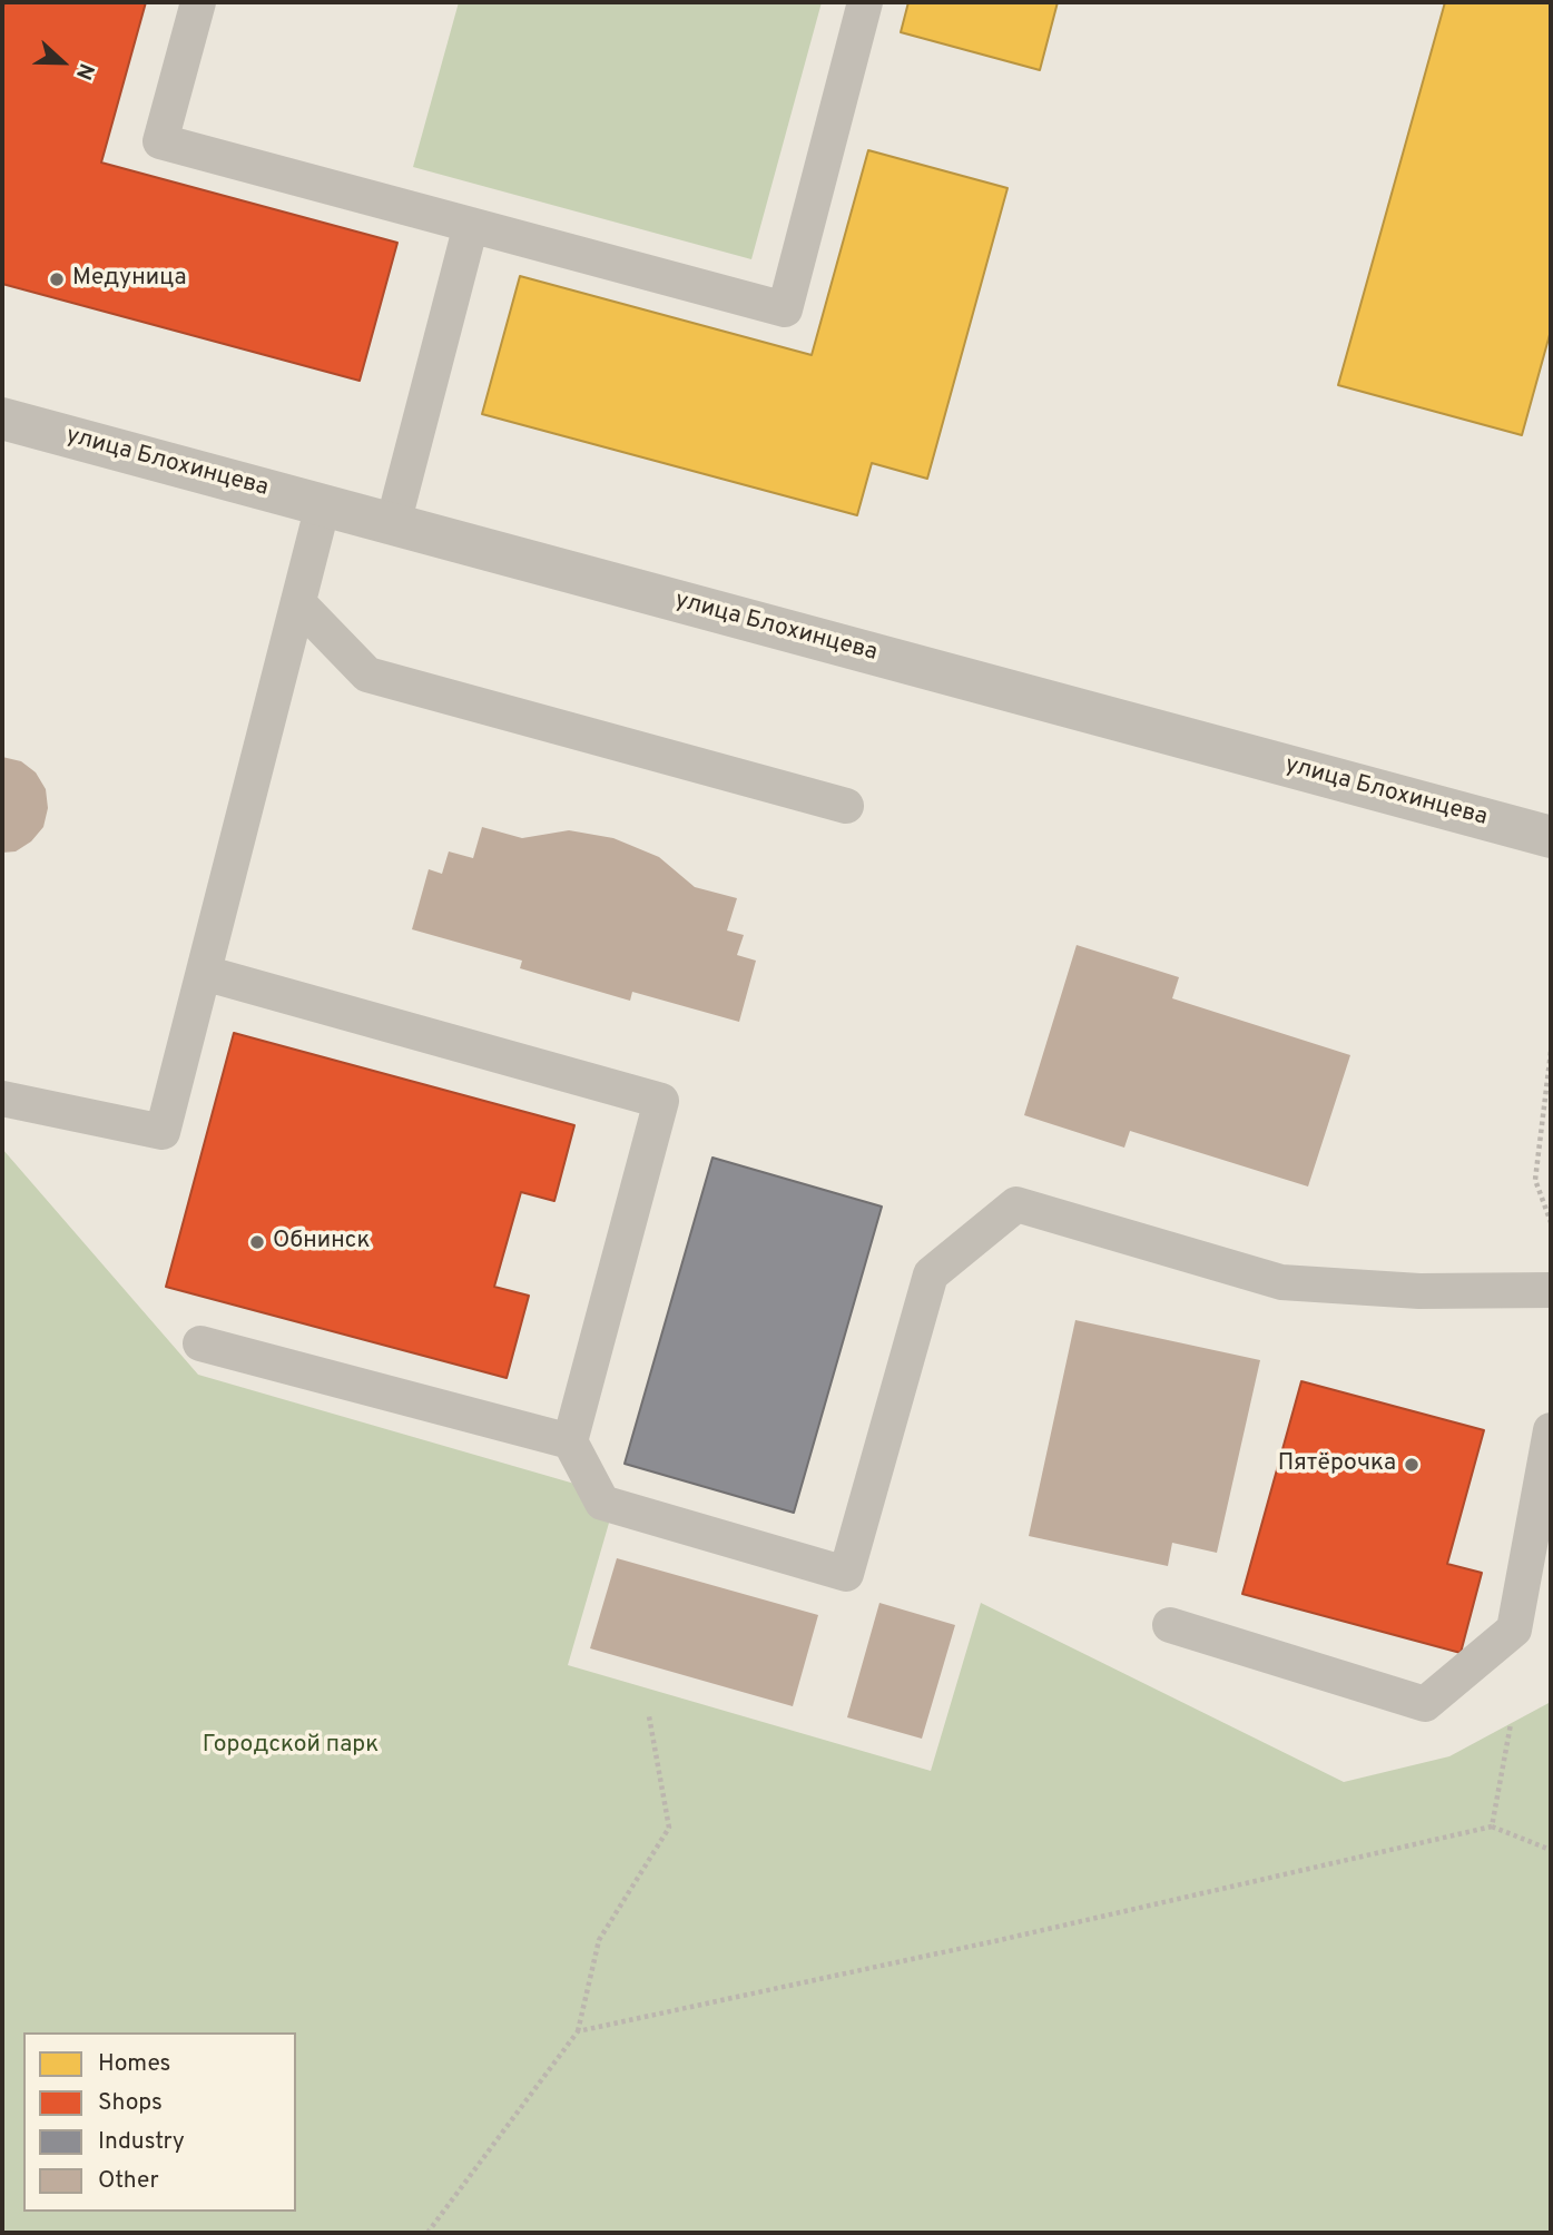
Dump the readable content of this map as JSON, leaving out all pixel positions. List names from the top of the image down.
{
  "streets": {
    "street": ["улица Блохинцева"]
  },
  "parks": ["Городской парк"],
  "places": ["Медуница", "Обнинск", "Пятёрочка"],
  "legend": [
    "Homes",
    "Shops",
    "Industry",
    "Other"
  ],
  "north": "right"
}
